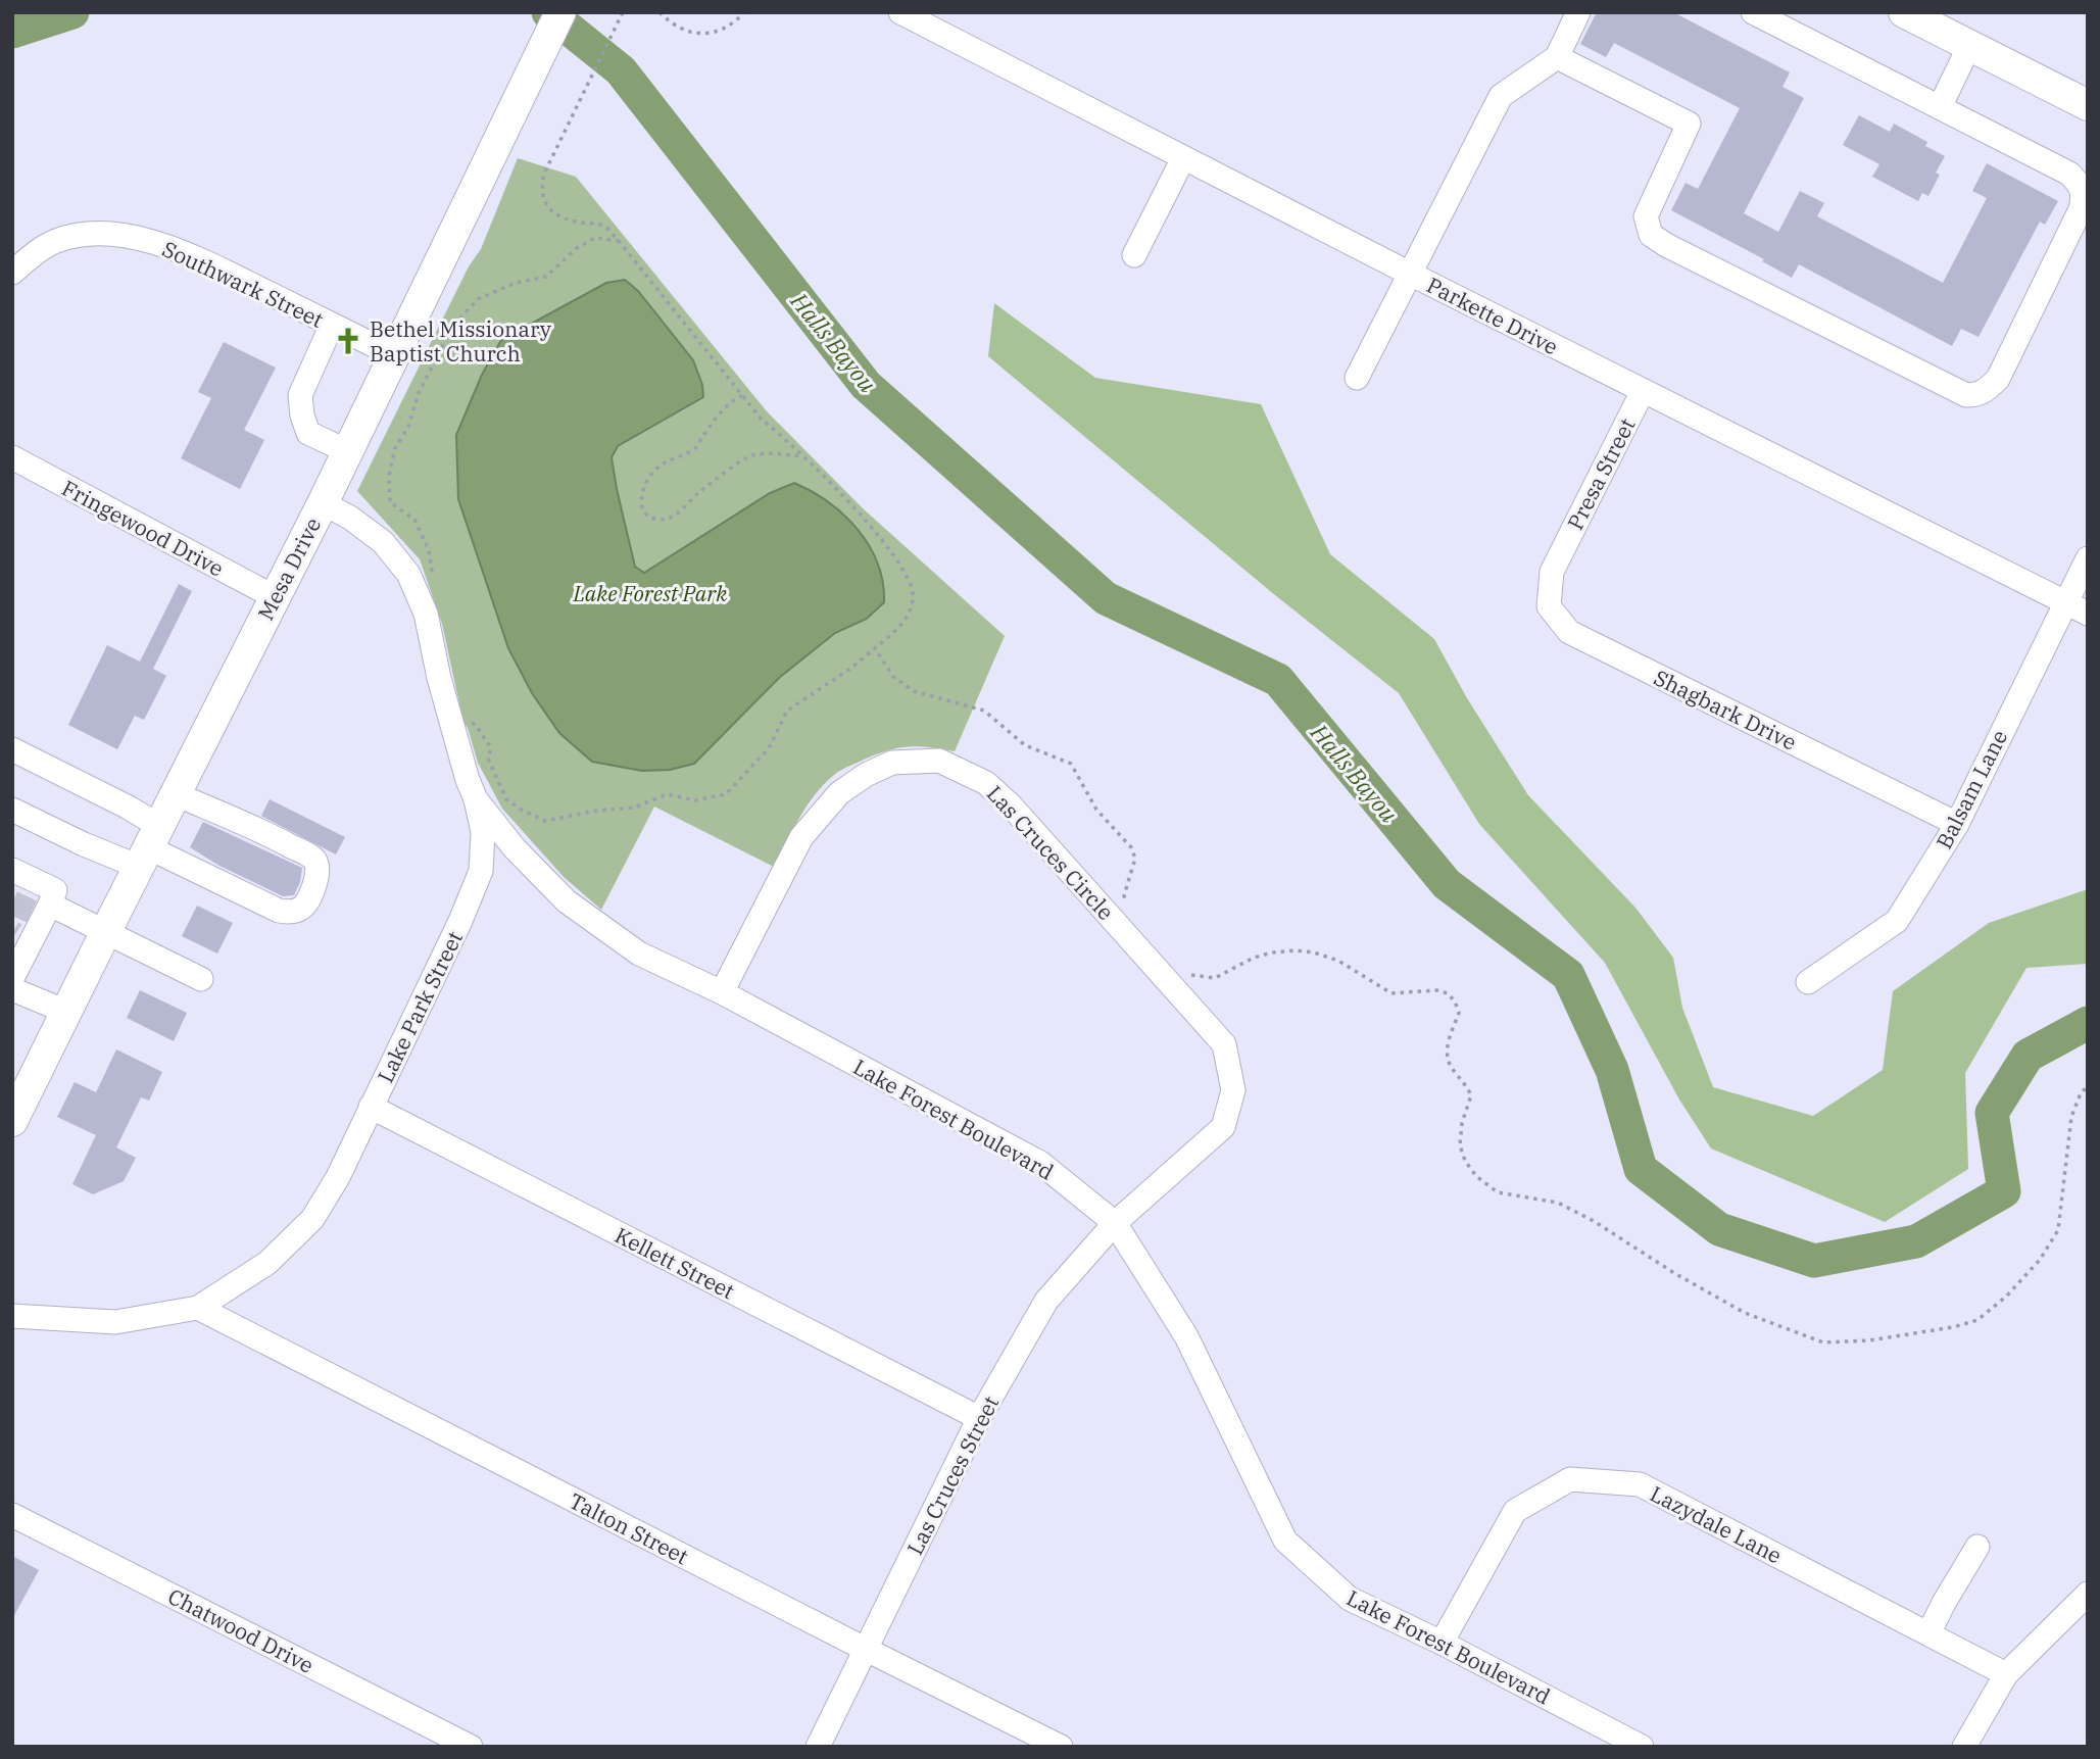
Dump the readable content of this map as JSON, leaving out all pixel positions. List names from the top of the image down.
{
  "streets": {
    "main road": ["Mesa Drive"],
    "street": [
      "Southwark Street",
      "Parkette Drive",
      "Presa Street",
      "Fringewood Drive",
      "Shagbark Drive",
      "Balsam Lane",
      "Las Cruces Circle",
      "Lake Park Street",
      "Lake Forest Boulevard",
      "Kellett Street",
      "Las Cruces Street",
      "Lazydale Lane",
      "Talton Street",
      "Chatwood Drive"
    ]
  },
  "crossings": [
    ["Southwark Street", "Mesa Drive"],
    ["Parkette Drive", "Presa Street"],
    ["Parkette Drive", "Balsam Lane"],
    ["Presa Street", "Shagbark Drive"],
    ["Fringewood Drive", "Mesa Drive"],
    ["Mesa Drive", "Lake Park Street"],
    ["Shagbark Drive", "Balsam Lane"],
    ["Las Cruces Circle", "Lake Forest Boulevard"],
    ["Las Cruces Circle", "Las Cruces Street"],
    ["Lake Park Street", "Lake Forest Boulevard"],
    ["Lake Park Street", "Kellett Street"],
    ["Lake Park Street", "Talton Street"],
    ["Lake Forest Boulevard", "Las Cruces Street"],
    ["Lake Forest Boulevard", "Lazydale Lane"],
    ["Kellett Street", "Las Cruces Street"],
    ["Las Cruces Street", "Talton Street"]
  ],
  "water": ["Halls Bayou"],
  "parks": ["Lake Forest Park"],
  "places": {
    "church": ["Bethel Missionary Baptist Church"]
  }
}
